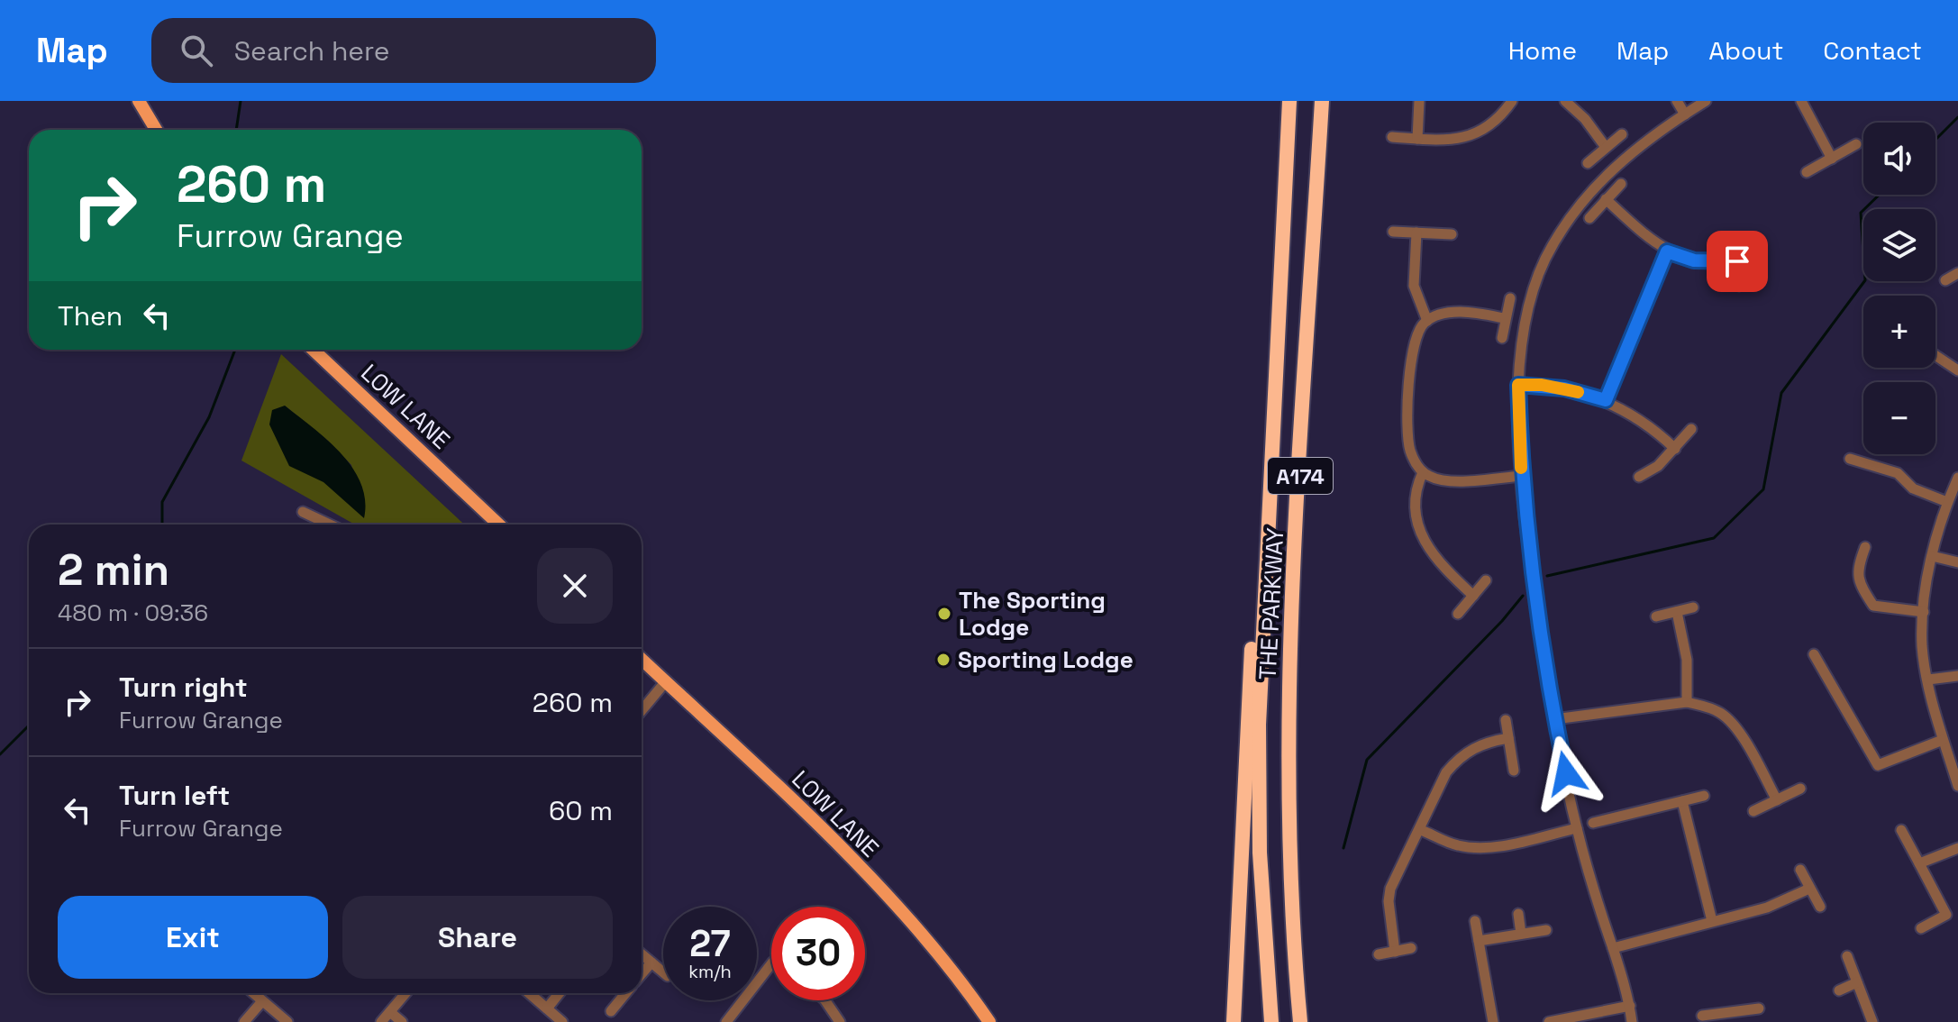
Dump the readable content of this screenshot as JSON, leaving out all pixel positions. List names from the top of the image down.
{
  "streets": {
    "highway": ["A174", "THE PARKWAY"],
    "main road": ["LOW LANE"]
  },
  "places": ["The Sporting Lodge", "Sporting Lodge"],
  "page": {
    "header": "Map",
    "search": "Search here",
    "nav": [
      "Home",
      "Map",
      "About",
      "Contact"
    ],
    "map_buttons": ["+", "−"],
    "turn": ["260 m", "Furrow Grange"],
    "then": "Then",
    "heading": ["2 min", "480 m · 09:36"],
    "list": [
      {
        "name": "Turn right",
        "note": "Furrow Grange",
        "value": "260 m"
      },
      {
        "name": "Turn left",
        "note": "Furrow Grange",
        "value": "60 m"
      }
    ],
    "buttons": ["Exit", "Share"],
    "speed": "27 km/h",
    "limit": "30"
  }
}
